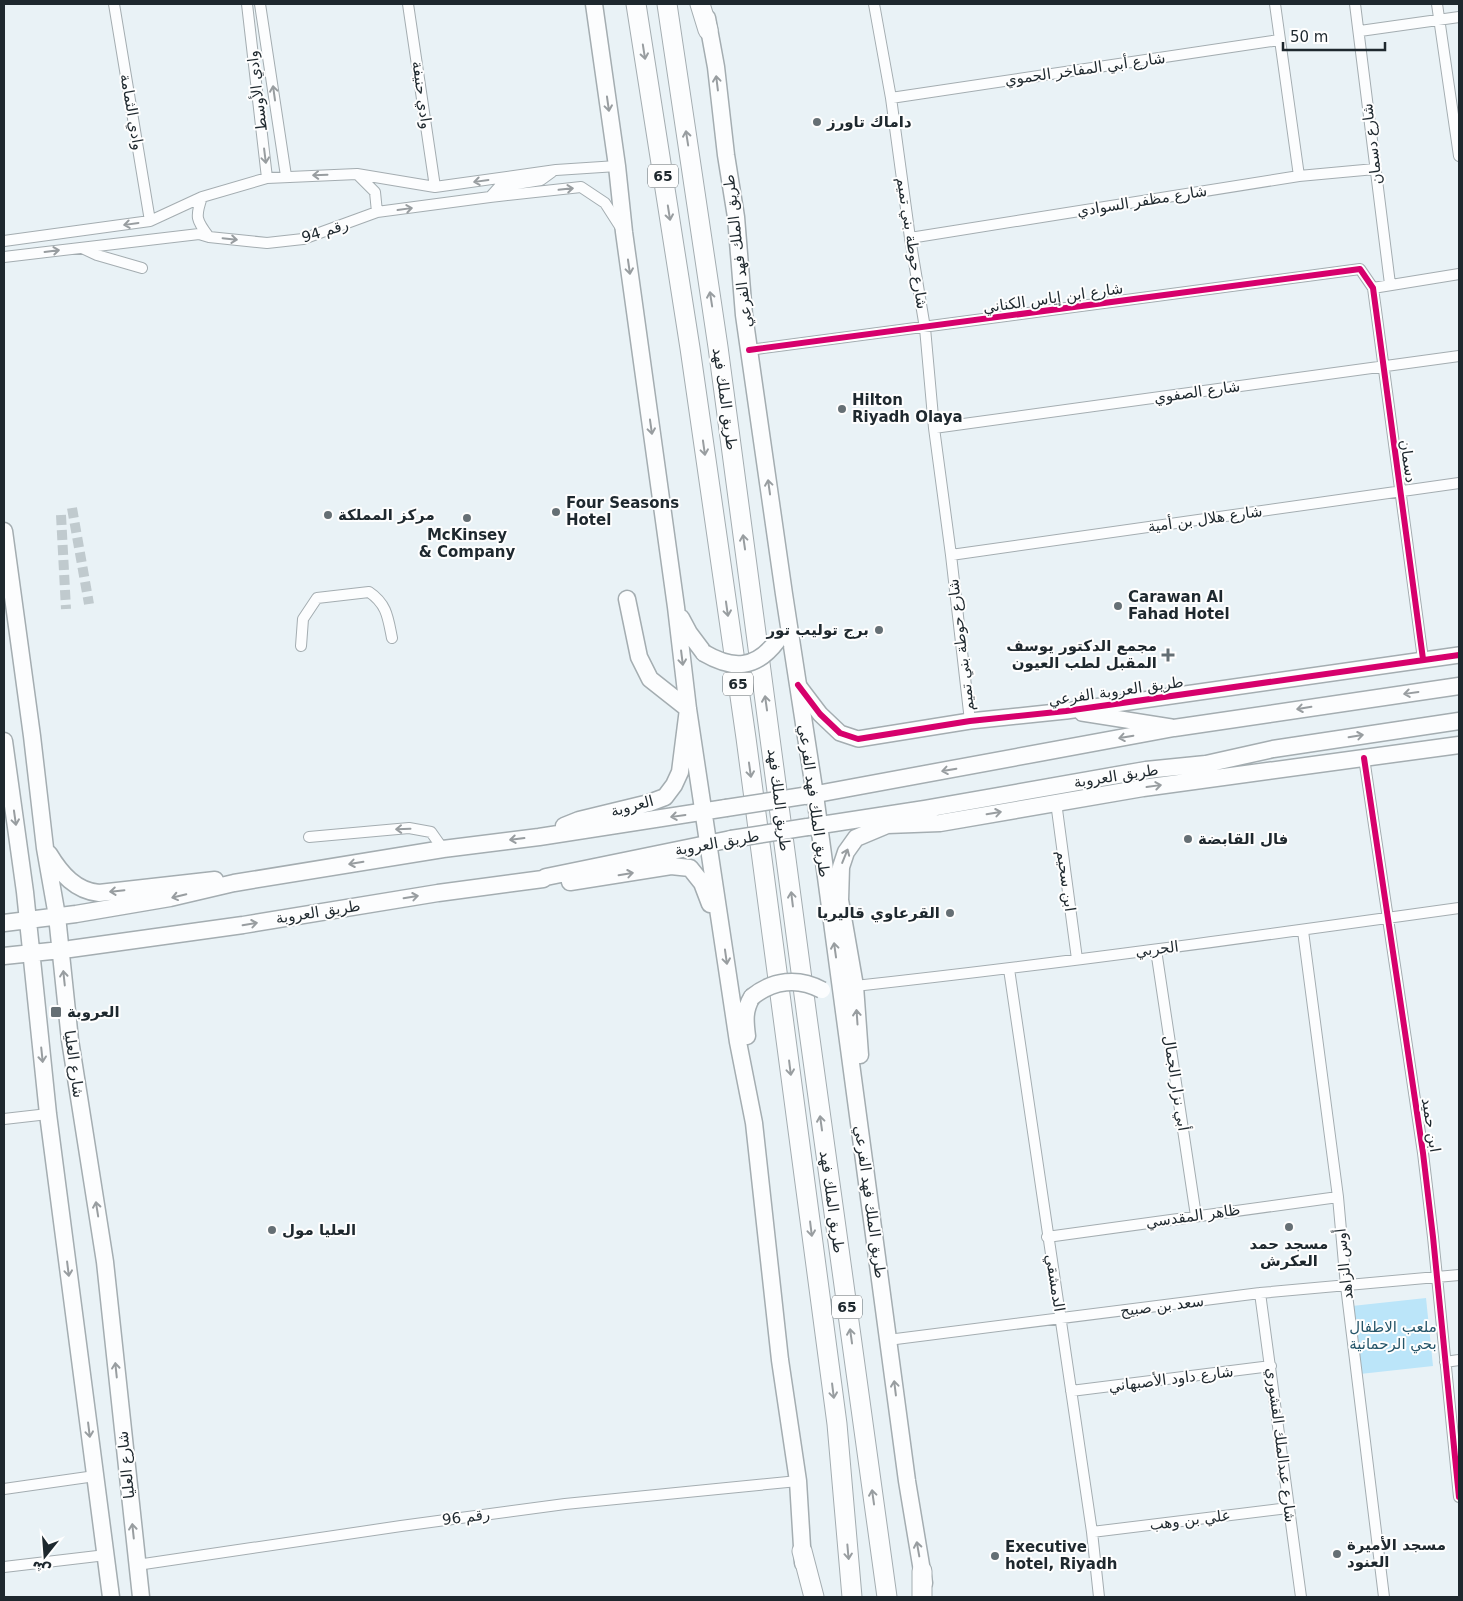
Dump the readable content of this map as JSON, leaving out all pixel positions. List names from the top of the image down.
{
  "streets": {
    "highway": ["65", "طريق الملك فهد"],
    "main road": [
      "طريق الملك فهد الفرعي",
      "طريق العروبة",
      "العروبة",
      "شارع العليا"
    ],
    "street": [
      "شارع أبي المفاخر الحموي",
      "وادي الأوسط",
      "وادي حنيفة",
      "وادي الثمامة",
      "شارع دسمان",
      "شارع مظفر السوادي",
      "رقم 94",
      "شارع حوطة بني تميم",
      "شارع ابن إياس الكناني",
      "شارع الصفوي",
      "دسمان",
      "شارع هلال بن أمية",
      "طريق العروبة الفرعي",
      "ابن سحيم",
      "الحربي",
      "أبي نزار الجمال",
      "ابن حميد",
      "ظاهر المقدسي",
      "أوس الزاهد",
      "الدمشقي",
      "سعد بن صبيح",
      "شارع داود الأصبهاني",
      "شارع عبدالملك القشوري",
      "رقم 96",
      "علي بن وهب"
    ]
  },
  "crossings": [
    ["شارع أبي المفاخر الحموي", "شارع حوطة بني تميم"],
    ["شارع دسمان", "شارع مظفر السوادي"],
    ["شارع مظفر السوادي", "شارع حوطة بني تميم"],
    ["شارع حوطة بني تميم", "شارع ابن إياس الكناني"],
    ["شارع حوطة بني تميم", "شارع الصفوي"],
    ["شارع حوطة بني تميم", "شارع هلال بن أمية"],
    ["شارع حوطة بني تميم", "طريق العروبة الفرعي"],
    ["طريق الملك فهد الفرعي", "شارع ابن إياس الكناني"],
    ["طريق الملك فهد الفرعي", "طريق العروبة الفرعي"],
    ["طريق الملك فهد الفرعي", "طريق العروبة"],
    ["طريق الملك فهد الفرعي", "سعد بن صبيح"],
    ["شارع ابن إياس الكناني", "دسمان"],
    ["شارع الصفوي", "دسمان"],
    ["دسمان", "شارع هلال بن أمية"],
    ["دسمان", "طريق العروبة الفرعي"],
    ["طريق العروبة", "شارع العليا"],
    ["ابن سحيم", "الحربي"],
    ["الحربي", "أبي نزار الجمال"],
    ["الحربي", "ابن حميد"],
    ["الحربي", "أوس الزاهد"],
    ["الحربي", "الدمشقي"],
    ["شارع العليا", "رقم 96"],
    ["أبي نزار الجمال", "ظاهر المقدسي"],
    ["ابن حميد", "سعد بن صبيح"],
    ["ظاهر المقدسي", "أوس الزاهد"],
    ["ظاهر المقدسي", "الدمشقي"],
    ["أوس الزاهد", "سعد بن صبيح"],
    ["الدمشقي", "سعد بن صبيح"],
    ["الدمشقي", "شارع داود الأصبهاني"],
    ["الدمشقي", "علي بن وهب"],
    ["سعد بن صبيح", "شارع عبدالملك القشوري"],
    ["شارع داود الأصبهاني", "شارع عبدالملك القشوري"],
    ["شارع عبدالملك القشوري", "علي بن وهب"]
  ],
  "parks": ["ملعب الاطفال بحي الرحمانية"],
  "places": {
    "other": [
      "داماك تاورز",
      "Hilton Riyadh Olaya",
      "Four Seasons Hotel",
      "مركز المملكة",
      "McKinsey & Company",
      "Carawan Al Fahad Hotel",
      "برج توليب تور",
      "فال القابضة",
      "القرعاوي قاليريا",
      "مسجد حمد العكرش",
      "العليا مول",
      "مسجد الأميرة العنود",
      "Executive hotel, Riyadh"
    ],
    "health": ["مجمع الدكتور يوسف المقبل لطب العيون"],
    "transit": ["العروبة"]
  },
  "scale_bar": "50 m",
  "north": "bottom"
}
